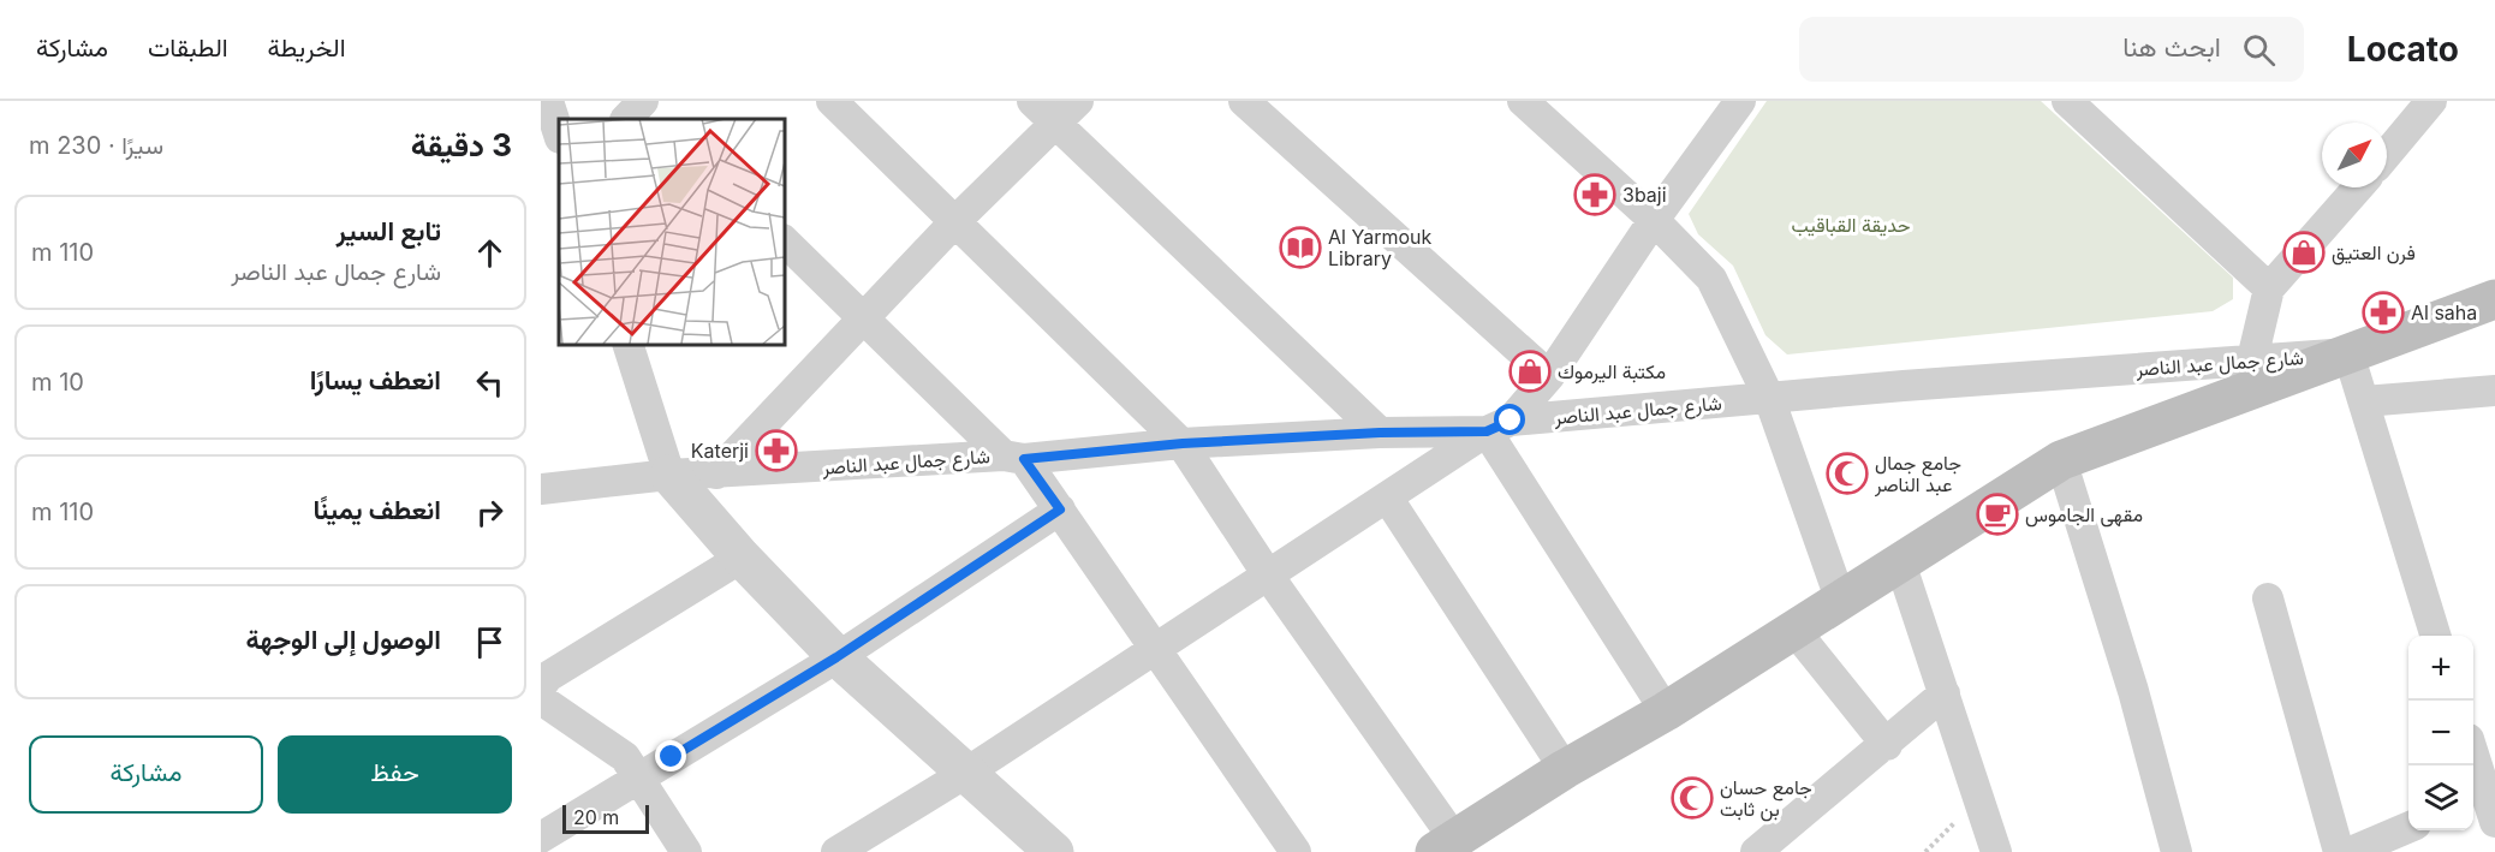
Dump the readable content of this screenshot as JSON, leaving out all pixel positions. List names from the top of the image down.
{
  "streets": {
    "street": ["شارع جمال عبد الناصر"]
  },
  "parks": ["حديقة القباقيب"],
  "places": {
    "pharmacy": ["3baji", "Al saha", "Katerji"],
    "library": ["Al Yarmouk Library"],
    "shop": ["فرن العتيق", "مكتبة اليرموك"],
    "mosque": ["جامع جمال عبد الناصر", "جامع حسان بن ثابت"],
    "cafe": ["مقهى الجاموس"]
  },
  "scale_bar": "20 m",
  "north": "top right",
  "page": {
    "header": "Locato",
    "search": "ابحث هنا",
    "nav": ["الخريطة", "الطبقات", "مشاركة"],
    "heading": ["3 دقيقة", "سيرًا · 230 m"],
    "list": [
      ["تابع السير", "شارع جمال عبد الناصر", "110 m"],
      ["انعطف يسارًا", "10 m"],
      ["انعطف يمينًا", "110 m"],
      "الوصول إلى الوجهة"
    ],
    "map_buttons": ["+", "−"],
    "buttons": ["حفظ", "مشاركة"],
    "scale": "20 m"
  }
}
